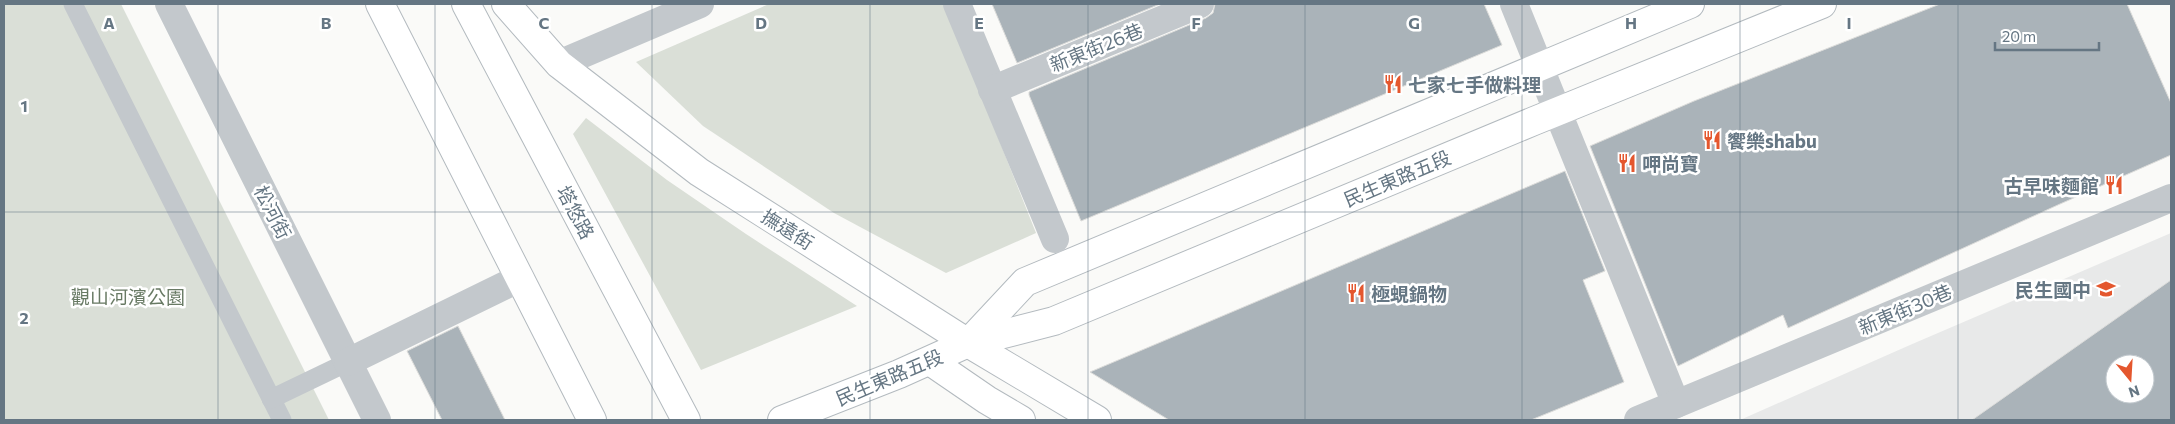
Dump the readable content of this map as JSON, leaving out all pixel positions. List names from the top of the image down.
{
  "streets": {
    "street": [
      "新東街26巷",
      "民生東路五段",
      "松河街",
      "塔悠路",
      "撫遠街",
      "新東街30巷"
    ]
  },
  "crossings": [
    ["民生東路五段", "撫遠街"]
  ],
  "parks": ["觀山河濱公園"],
  "places": {
    "restaurant": [
      "七家七手做料理",
      "饗樂shabu",
      "呷尚寶",
      "古早味麵館",
      "極蜆鍋物"
    ],
    "school or university": ["民生國中"]
  },
  "scale_bar": "20 m",
  "north": "bottom",
  "grid": {
    "columns": [
      "A",
      "B",
      "C",
      "D",
      "E",
      "F",
      "G",
      "H",
      "I"
    ],
    "rows": ["1", "2"]
  }
}
